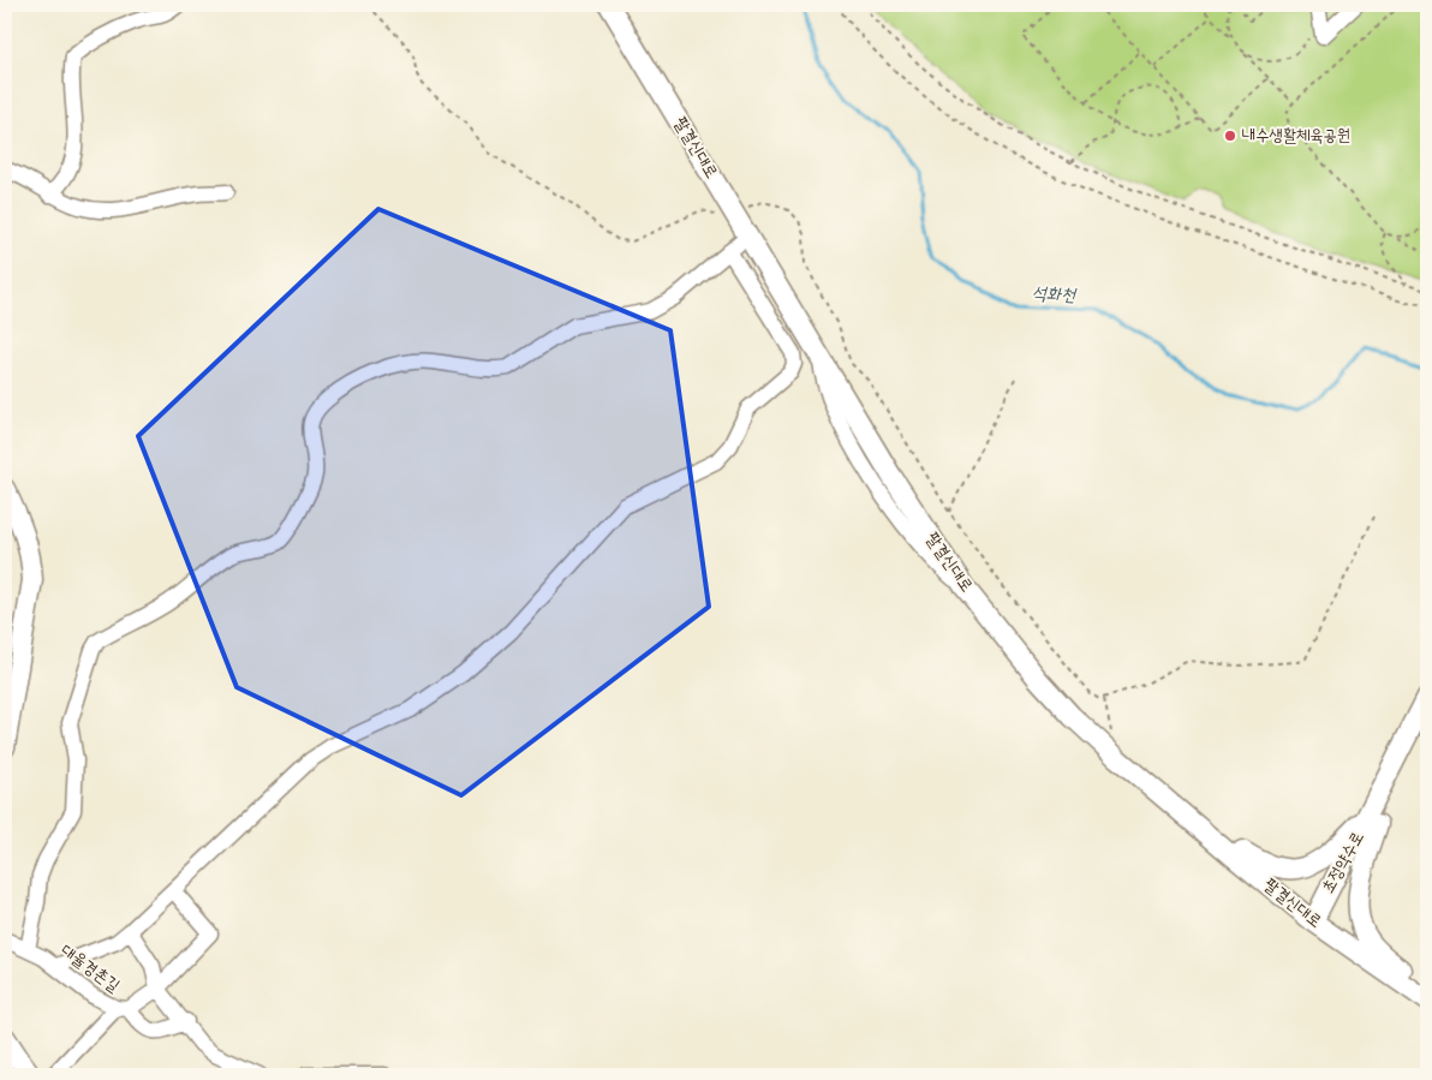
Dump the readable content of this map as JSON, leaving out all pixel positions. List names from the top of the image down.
{
  "streets": {
    "main road": ["팔결신대로", "초정약수로"],
    "street": ["대율경촌길"]
  },
  "crossings": [
    ["팔결신대로", "초정약수로"]
  ],
  "water": ["석화천"],
  "places": ["내수생활체육공원"]
}
